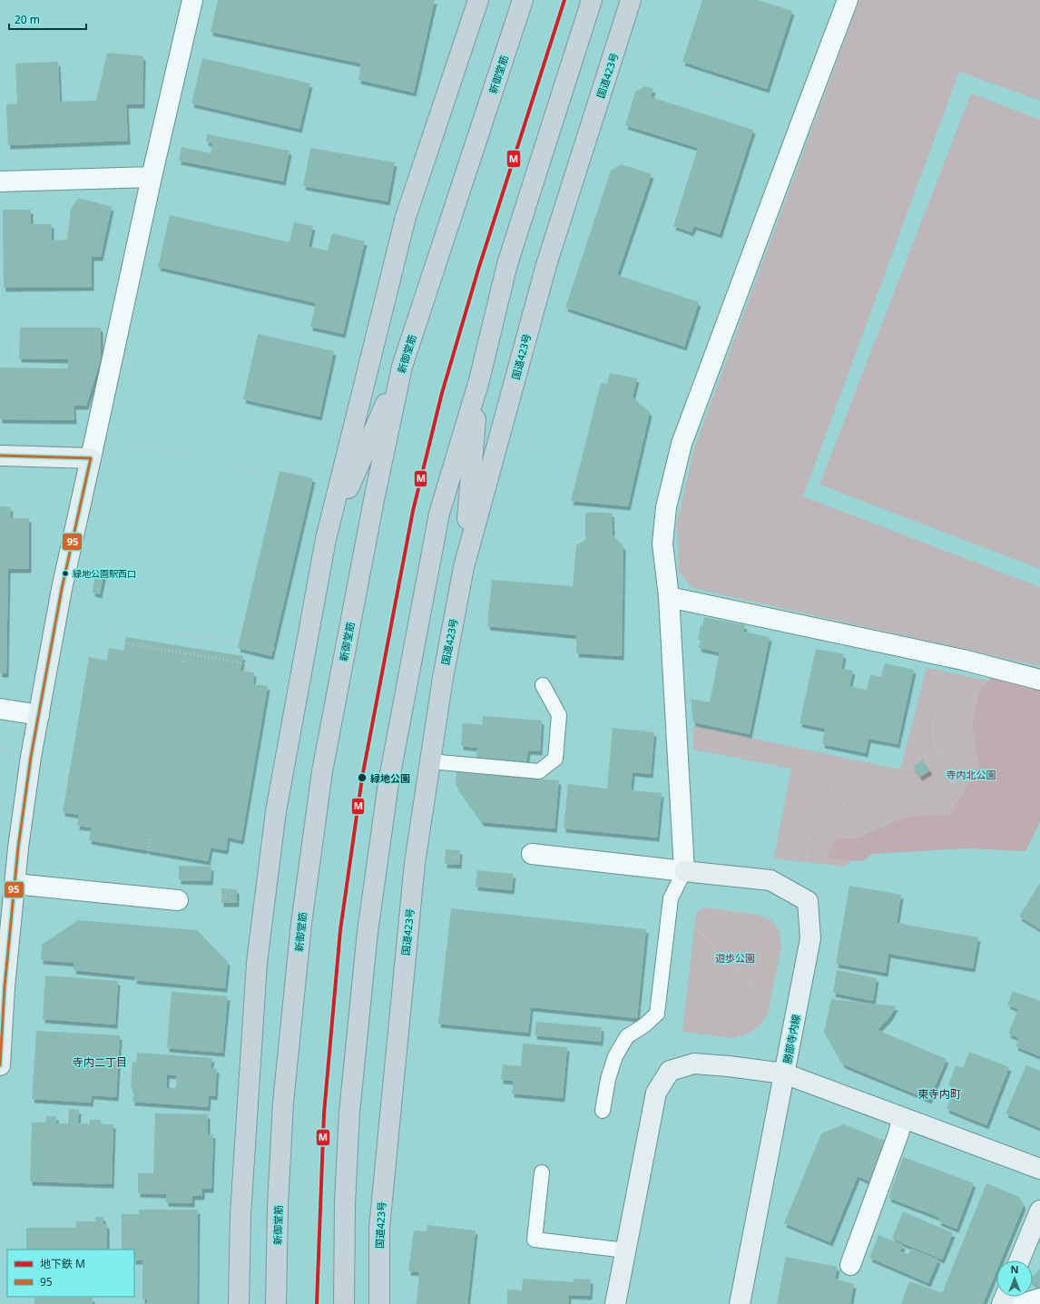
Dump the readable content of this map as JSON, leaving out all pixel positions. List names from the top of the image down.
{
  "streets": {
    "highway": ["新御堂筋", "国道423号"],
    "street": ["勝部寺内線"]
  },
  "districts": ["寺内二丁目", "東寺内町"],
  "parks": ["寺内北公園", "遊歩公園"],
  "places": ["緑地公園駅西口", "緑地公園"],
  "lines": ["metro line M", "transit line 95"],
  "legend": ["地下鉄 M", "95"],
  "scale_bar": "20 m",
  "north": "top"
}
